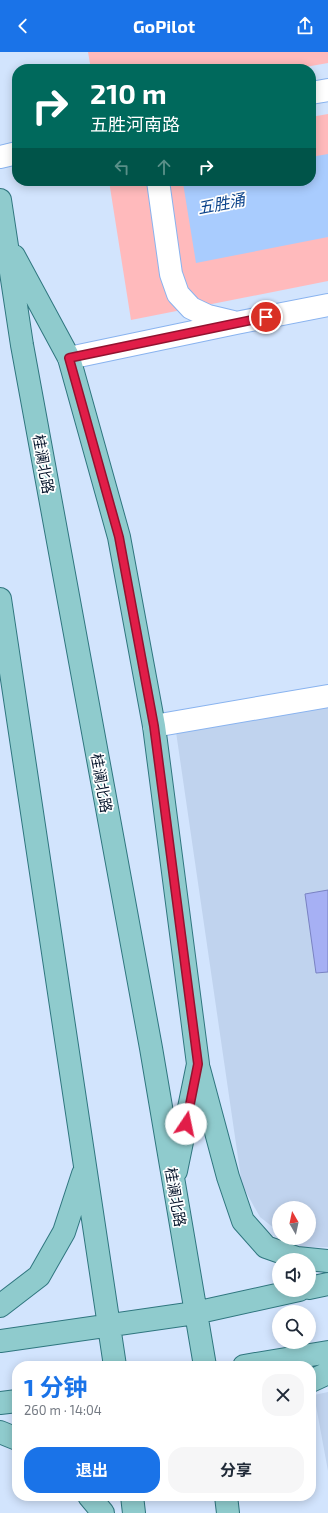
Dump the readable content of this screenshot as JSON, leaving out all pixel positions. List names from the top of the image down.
{
  "streets": {
    "main road": ["桂澜北路"]
  },
  "water": ["五胜涌"],
  "north": "top",
  "page": {
    "header": "GoPilot",
    "turn": ["210 m", "五胜河南路"],
    "heading": ["1 分钟", "260 m · 14:04"],
    "buttons": ["退出", "分享"]
  }
}
